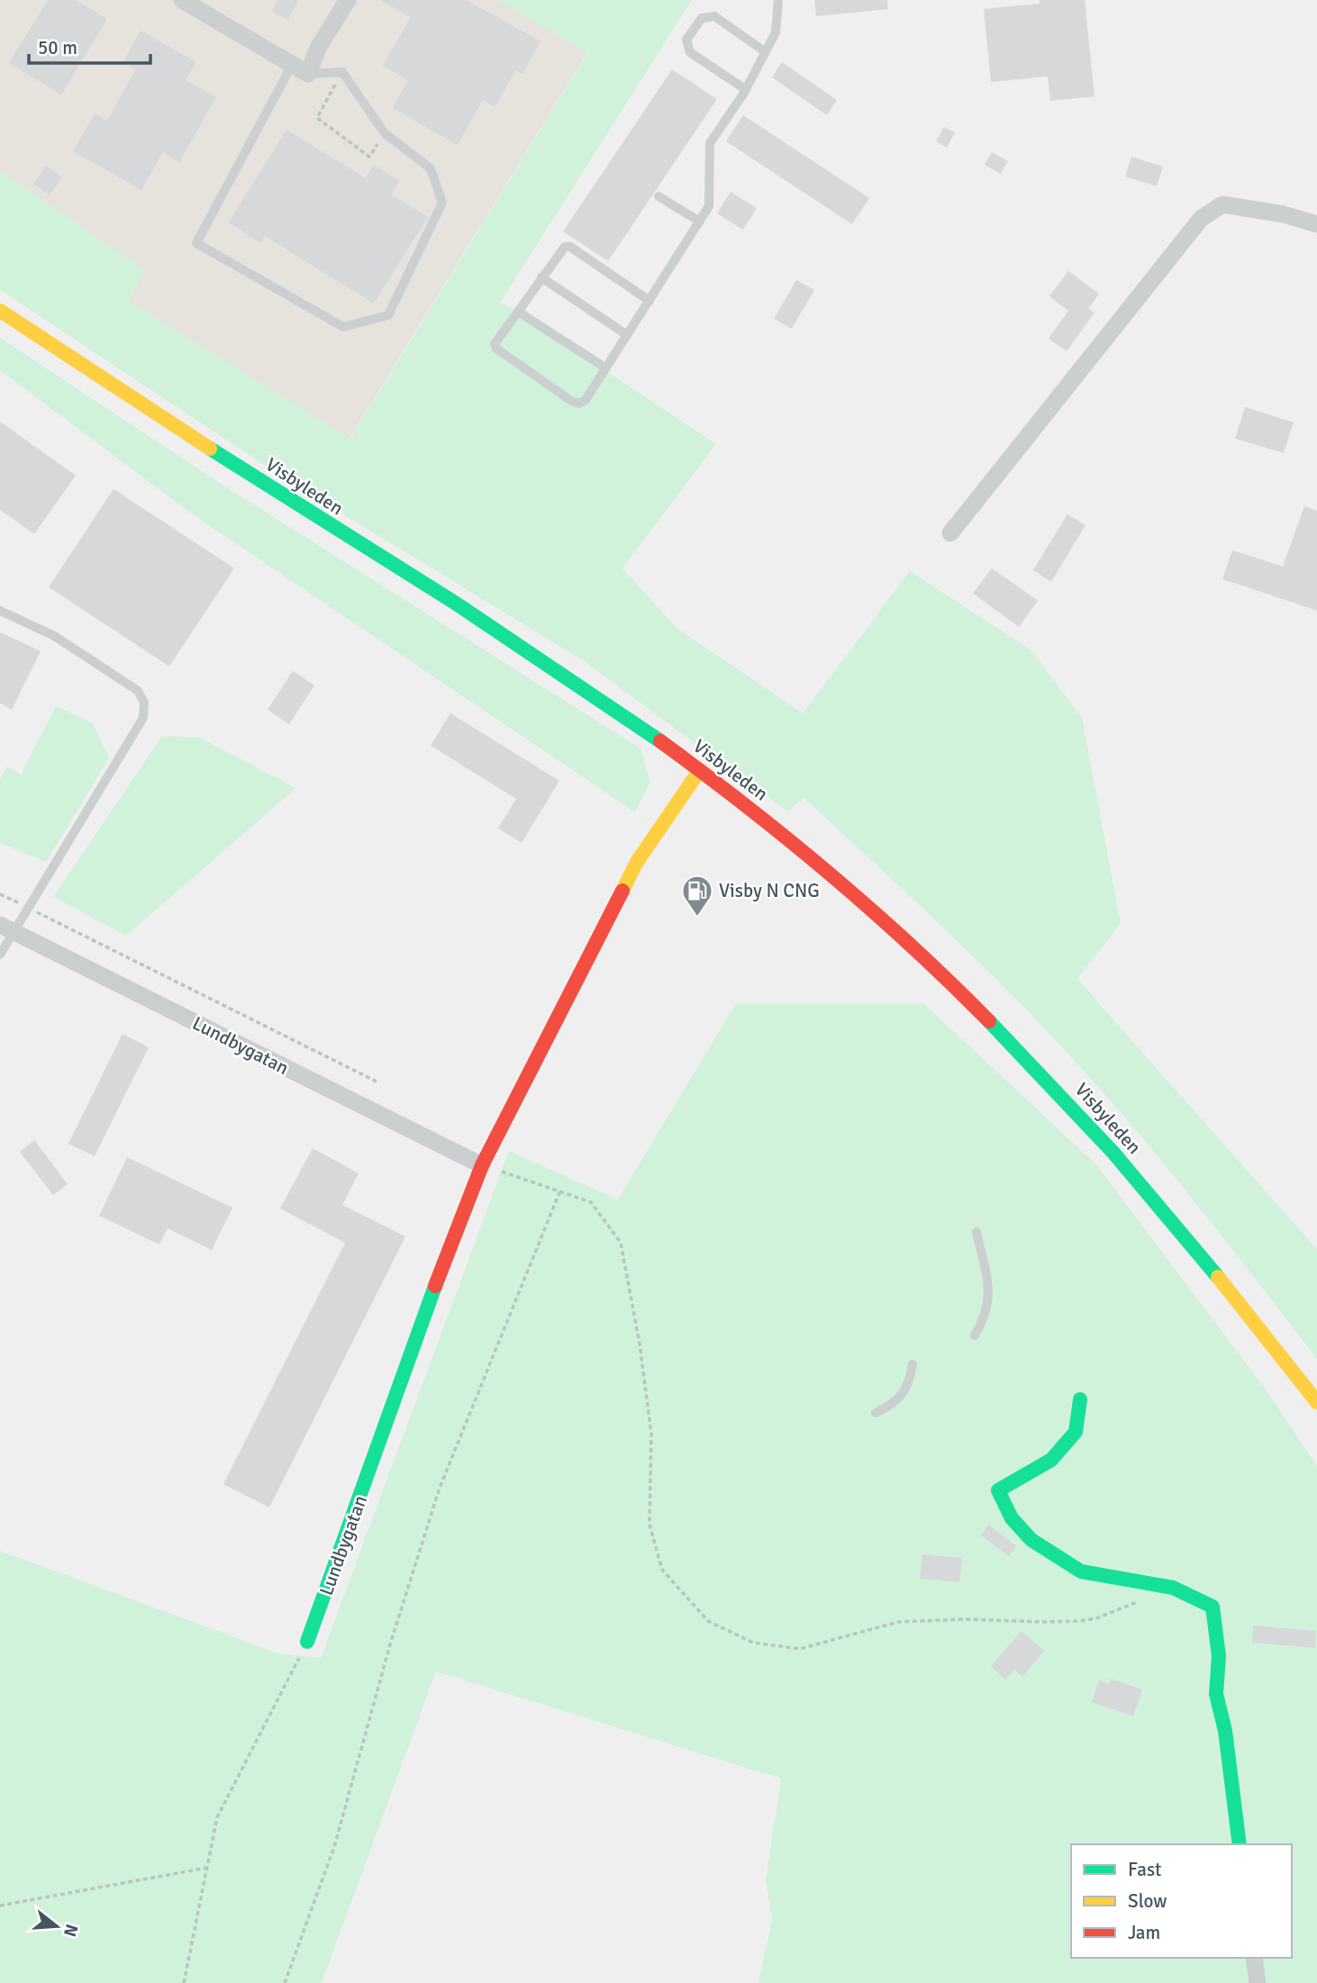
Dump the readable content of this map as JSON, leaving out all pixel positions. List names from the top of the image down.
{
  "streets": {
    "main road": ["Visbyleden", "Lundbygatan"]
  },
  "crossings": [
    ["Visbyleden", "Lundbygatan"]
  ],
  "places": {
    "fuel station": ["Visby N CNG"]
  },
  "legend": ["Fast", "Slow", "Jam"],
  "scale_bar": "50 m",
  "north": "right"
}
